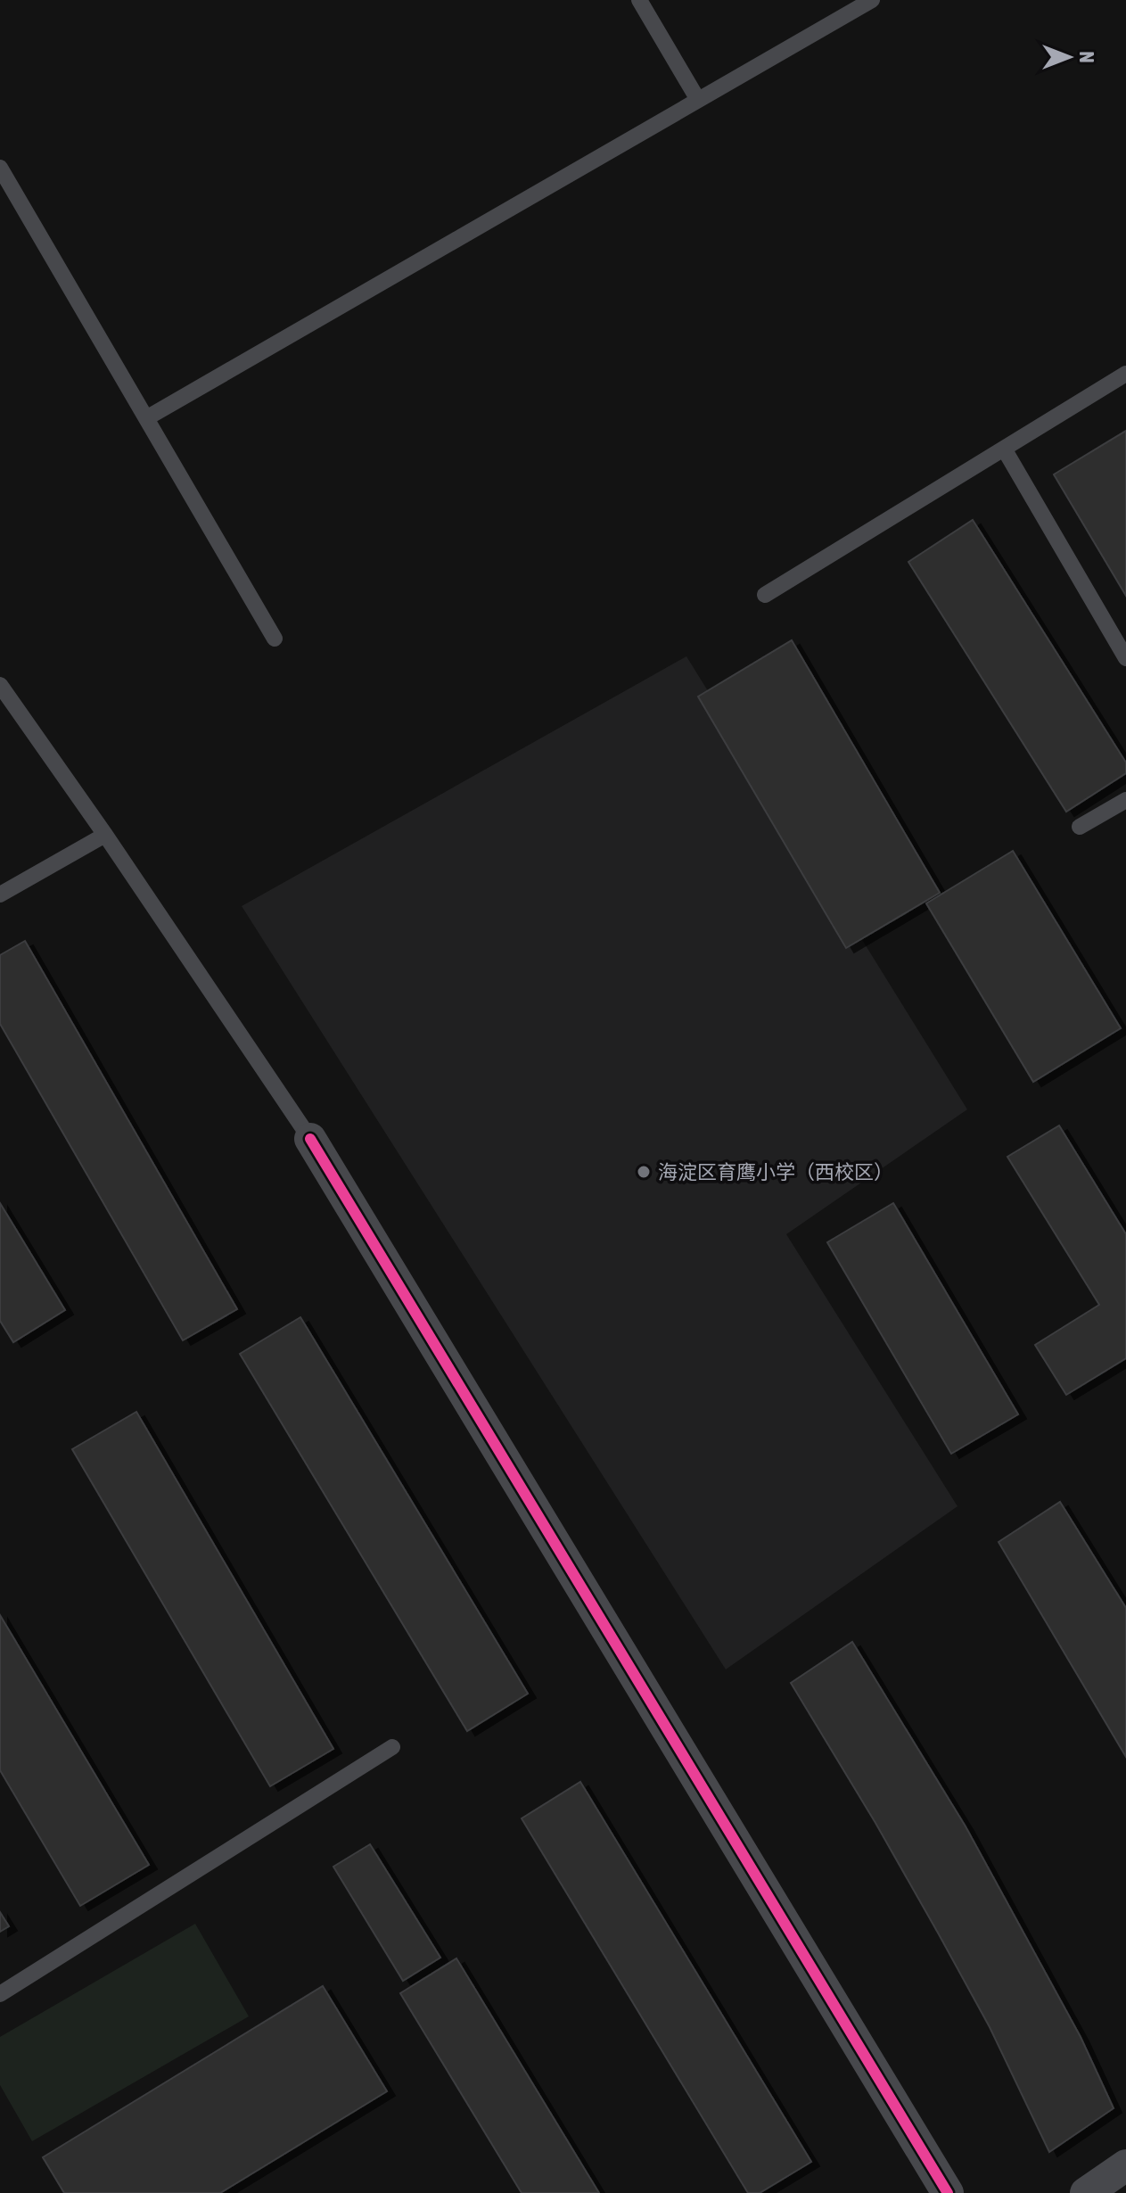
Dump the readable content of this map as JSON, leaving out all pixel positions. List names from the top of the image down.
{
  "places": ["海淀区育鹰小学（西校区）"],
  "north": "right"
}
